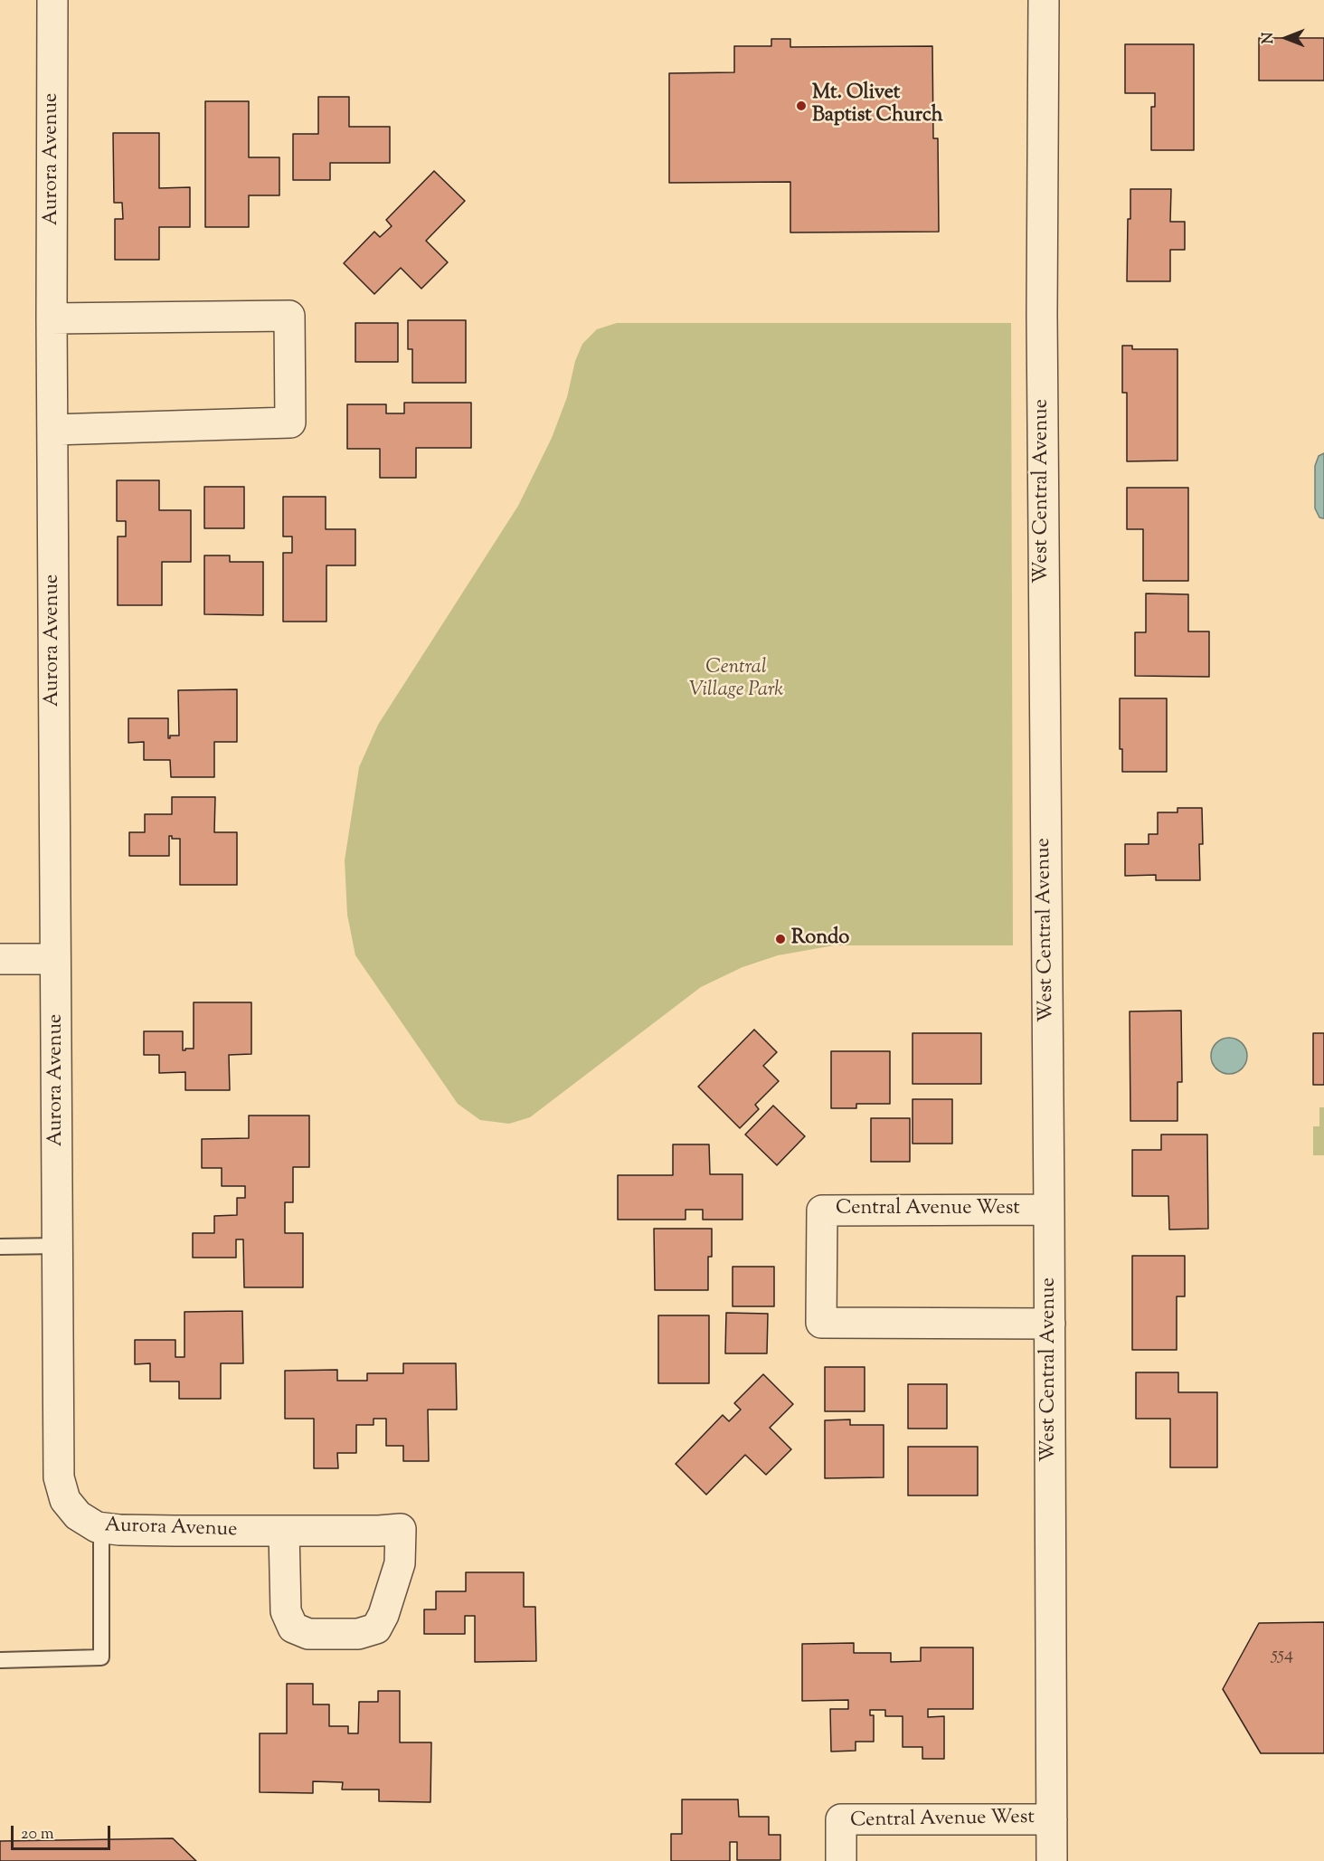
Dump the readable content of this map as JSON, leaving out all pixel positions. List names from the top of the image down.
{
  "streets": {
    "street": ["Aurora Avenue", "West Central Avenue", "Central Avenue West"]
  },
  "crossings": [
    ["West Central Avenue", "Central Avenue West"]
  ],
  "parks": ["Central Village Park"],
  "places": ["Mt. Olivet Baptist Church", "Rondo"],
  "house_numbers": ["554"],
  "scale_bar": "20 m",
  "north": "left"
}
